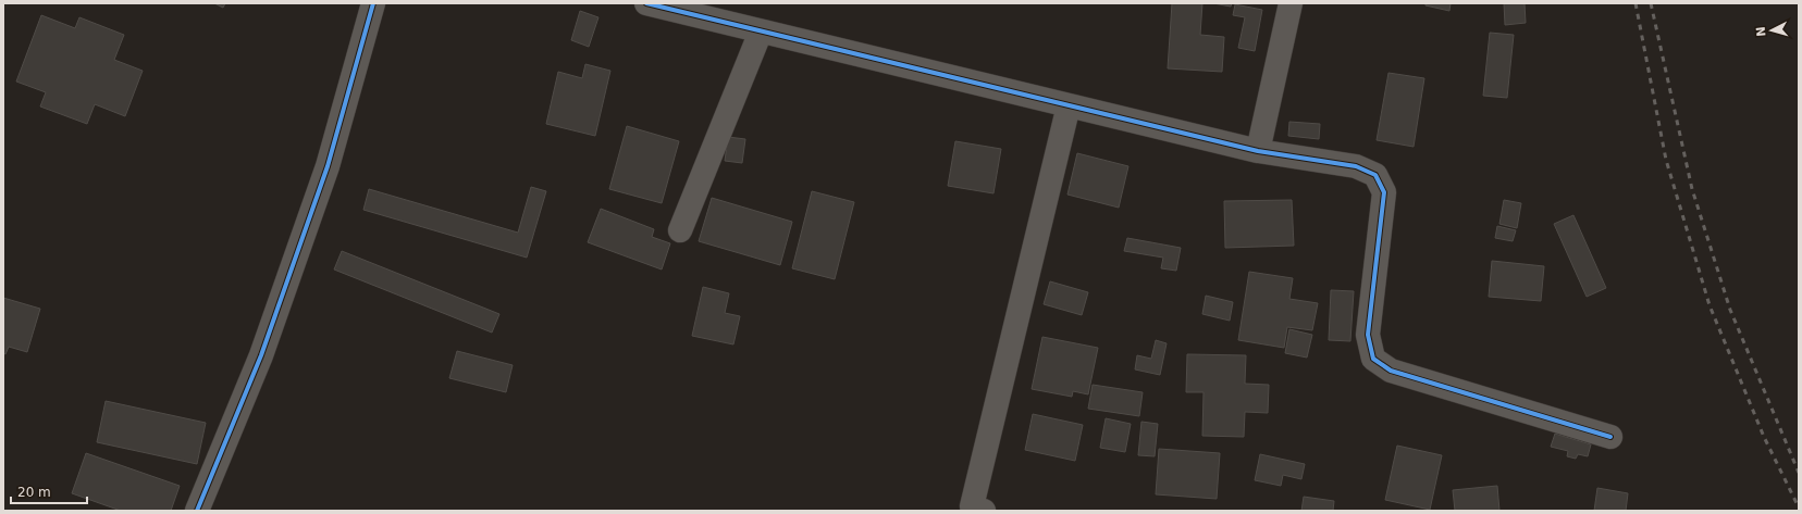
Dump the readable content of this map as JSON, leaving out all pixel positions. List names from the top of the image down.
{
  "scale_bar": "20 m",
  "north": "left"
}
